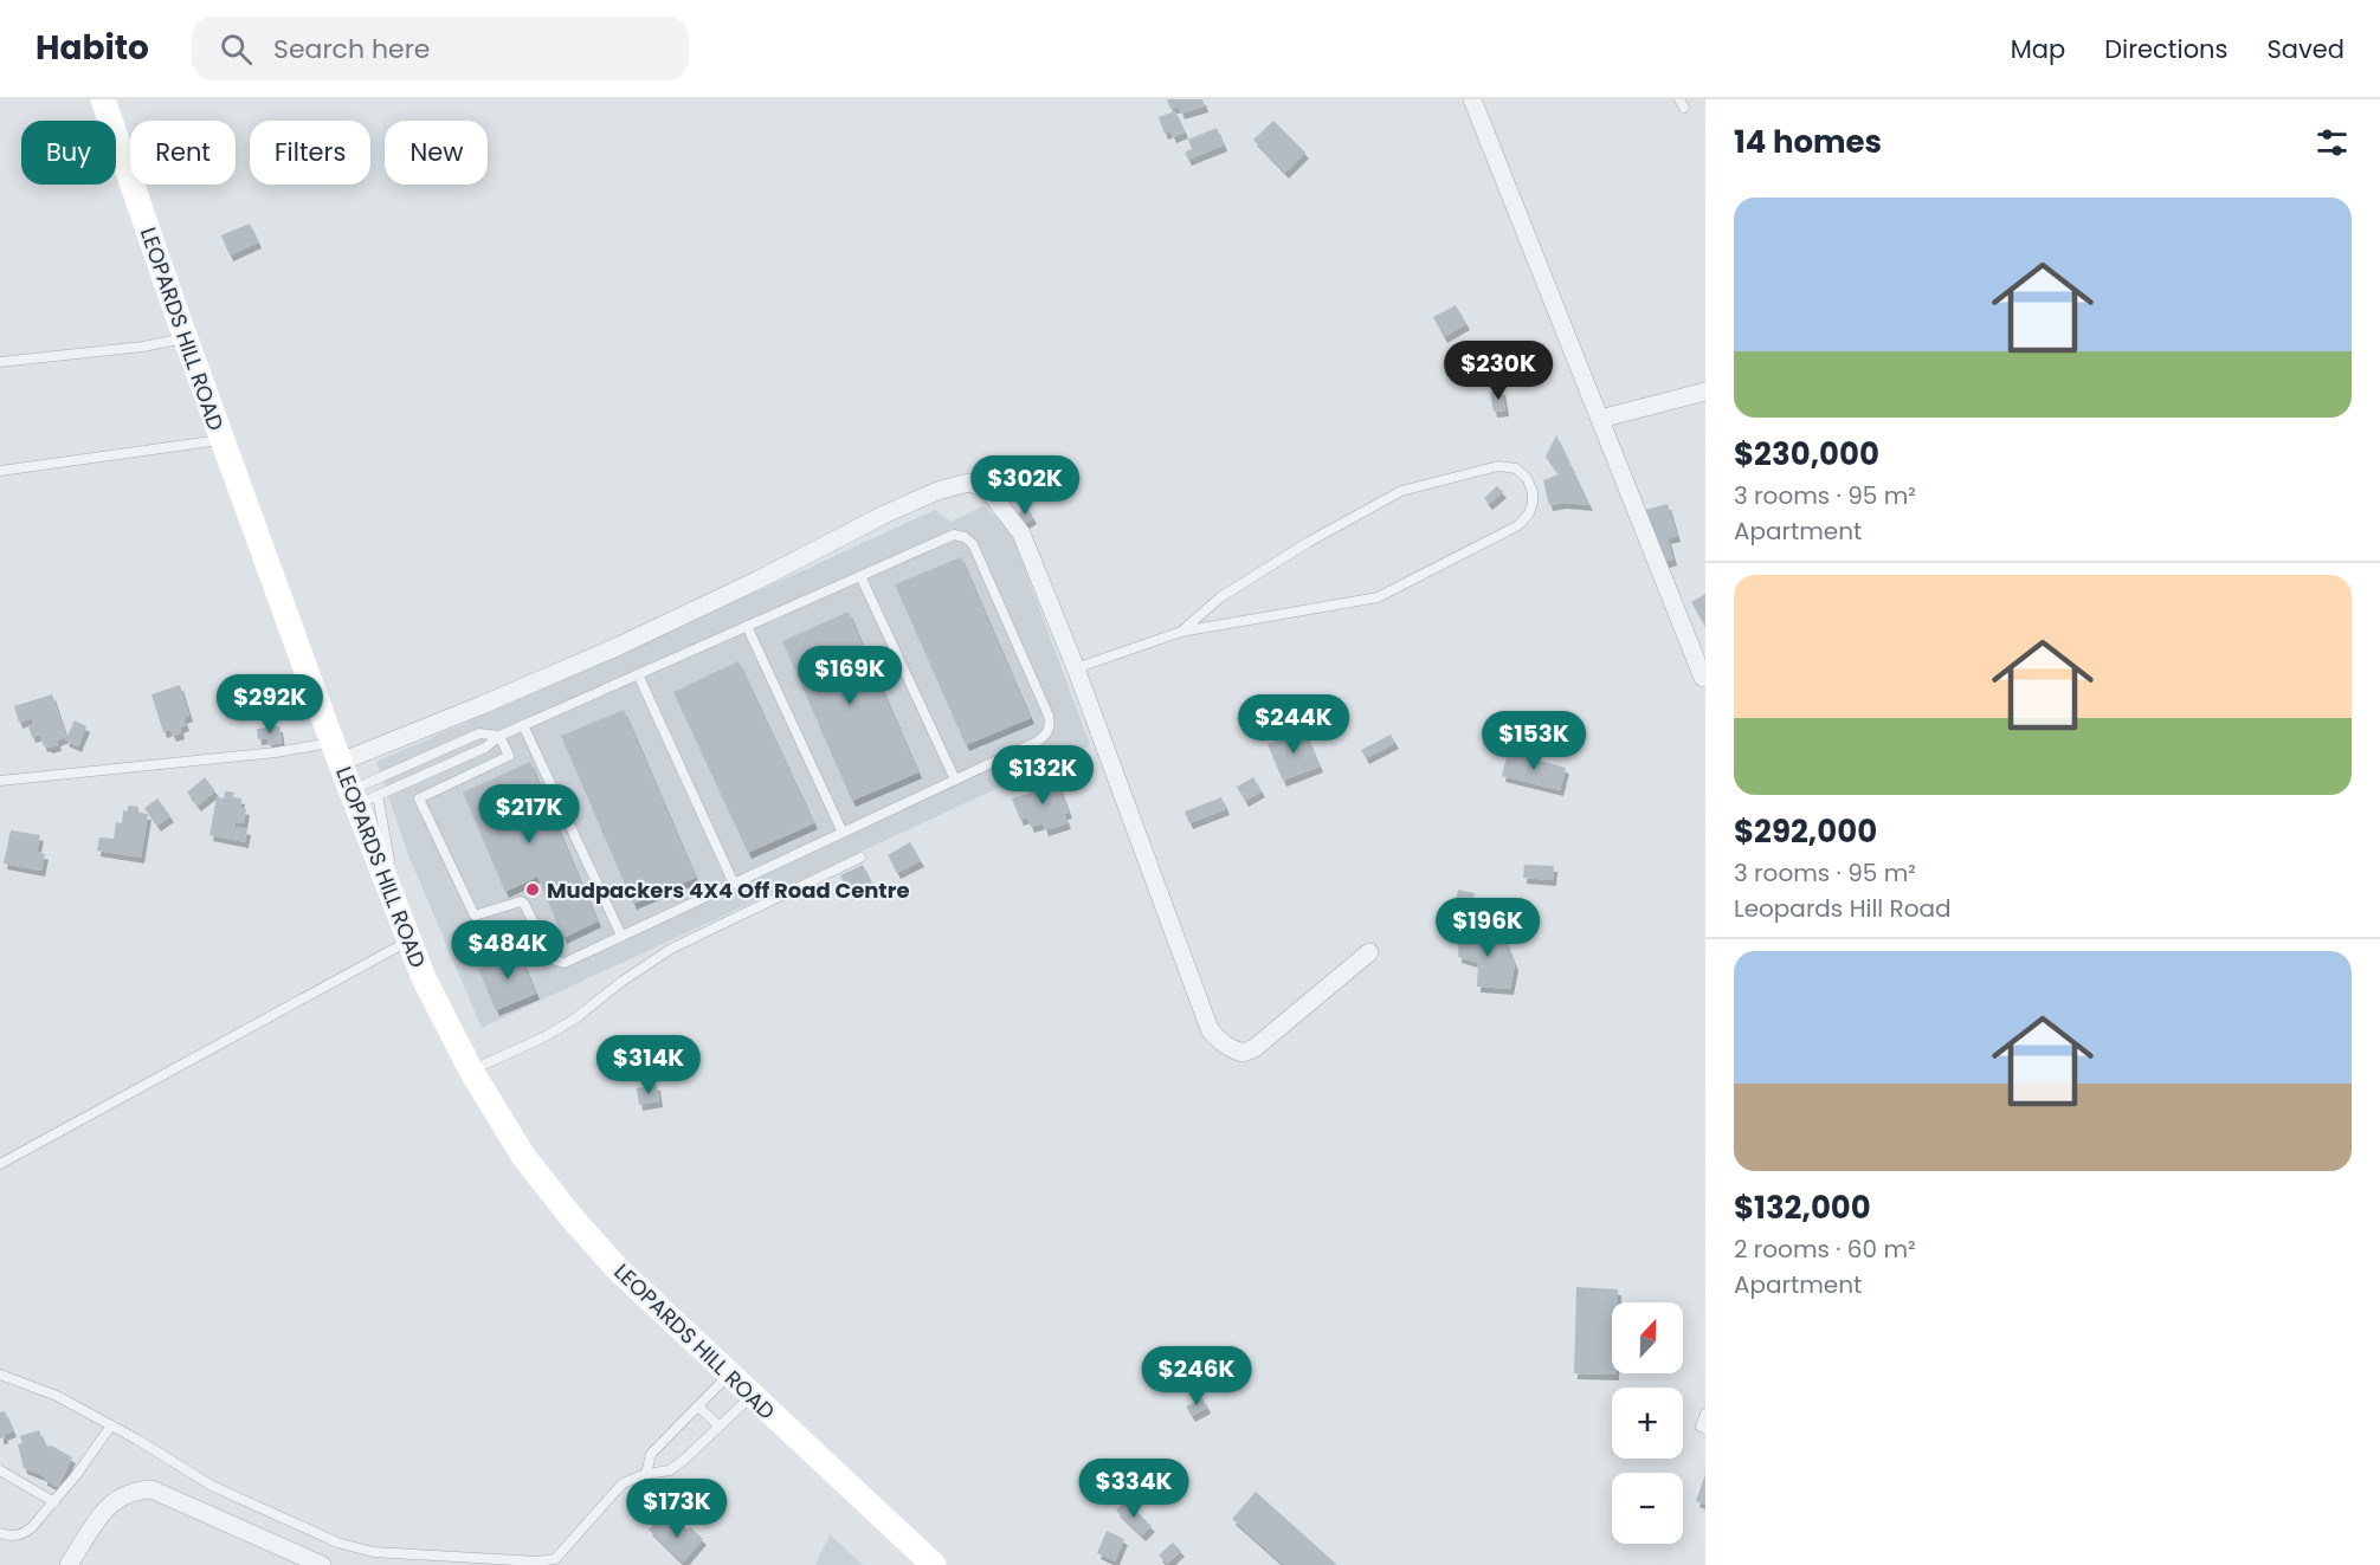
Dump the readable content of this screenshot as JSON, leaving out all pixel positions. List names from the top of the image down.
{
  "streets": {
    "main road": ["LEOPARDS HILL ROAD"]
  },
  "places": ["Mudpackers 4X4 Off Road Centre"],
  "north": "top",
  "page": {
    "header": "Habito",
    "search": "Search here",
    "nav": ["Map", "Directions", "Saved"],
    "heading": "14 homes",
    "chip": [
      "Buy",
      "Rent",
      "Filters",
      "New"
    ],
    "list": [
      {
        "name": "$230,000",
        "note": "3 rooms · 95 m² · Apartment"
      },
      {
        "name": "$292,000",
        "note": "3 rooms · 95 m² · Leopards Hill Road"
      },
      {
        "name": "$132,000",
        "note": "2 rooms · 60 m² · Apartment"
      }
    ],
    "price": [
      "$230K",
      "$302K",
      "$169K",
      "$292K",
      "$244K",
      "$153K",
      "$132K",
      "$217K",
      "$196K",
      "$484K",
      "$314K",
      "$246K",
      "$334K",
      "$173K"
    ],
    "map_buttons": ["+", "−"]
  }
}
